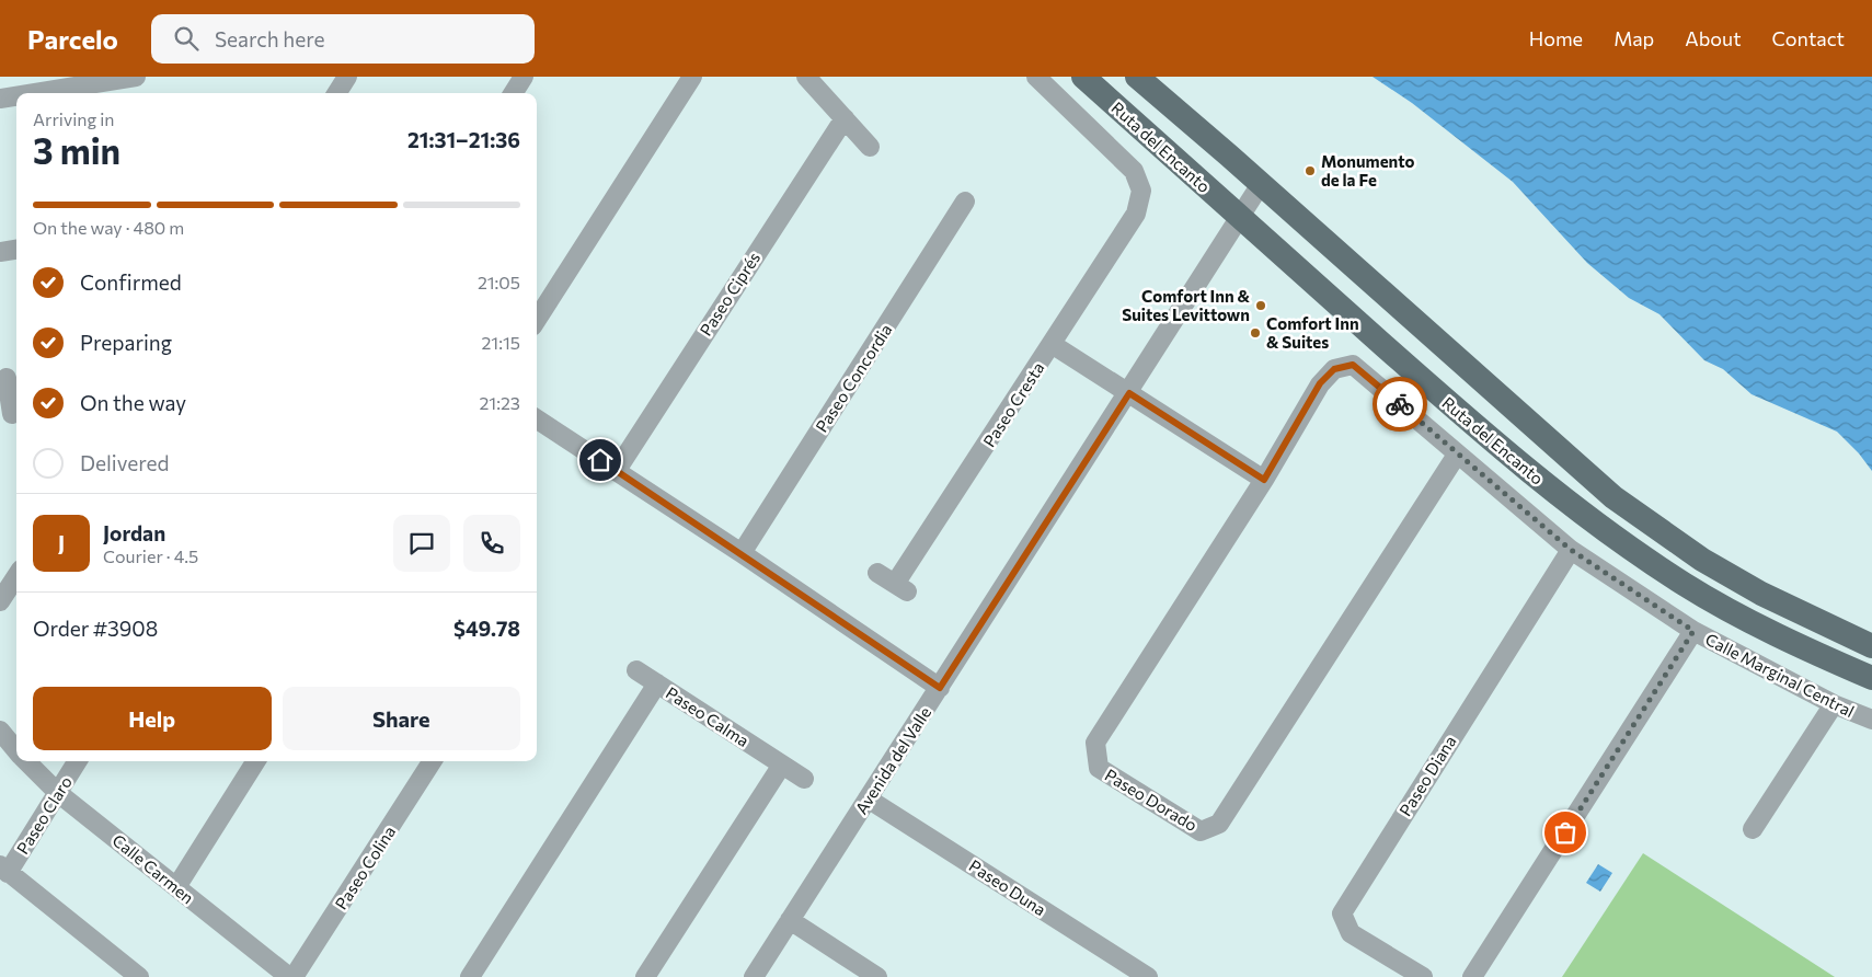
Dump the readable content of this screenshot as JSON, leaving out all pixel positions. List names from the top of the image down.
{
  "streets": {
    "main road": ["Ruta del Encanto"],
    "street": [
      "Paseo Ciprés",
      "Paseo Concordia",
      "Paseo Cresta",
      "Calle Marginal Central",
      "Paseo Calma",
      "Avenida del Valle",
      "Paseo Diana",
      "Paseo Dorado",
      "Paseo Claro",
      "Paseo Colina",
      "Calle Carmen",
      "Paseo Duna"
    ]
  },
  "crossings": [
    ["Ruta del Encanto", "Avenida del Valle"],
    ["Calle Marginal Central", "Paseo Diana"],
    ["Calle Marginal Central", "Paseo Dorado"],
    ["Avenida del Valle", "Paseo Duna"],
    ["Paseo Claro", "Calle Carmen"]
  ],
  "places": ["Monumento de la Fe", "Comfort Inn & Suites Levittown", "Comfort Inn & Suites"],
  "page": {
    "header": "Parcelo",
    "search": "Search here",
    "nav": [
      "Home",
      "Map",
      "About",
      "Contact"
    ],
    "heading": ["3 min", "Arriving in", "21:31–21:36"],
    "panel": [
      "Jordan",
      "Courier · 4.5",
      "Order #3908",
      "$49.78"
    ],
    "bar": "On the way · 480 m",
    "list": [
      ["Confirmed", "21:05"],
      ["Preparing", "21:15"],
      ["On the way", "21:23"],
      "Delivered"
    ],
    "round": "J",
    "buttons": ["Help", "Share"]
  }
}
